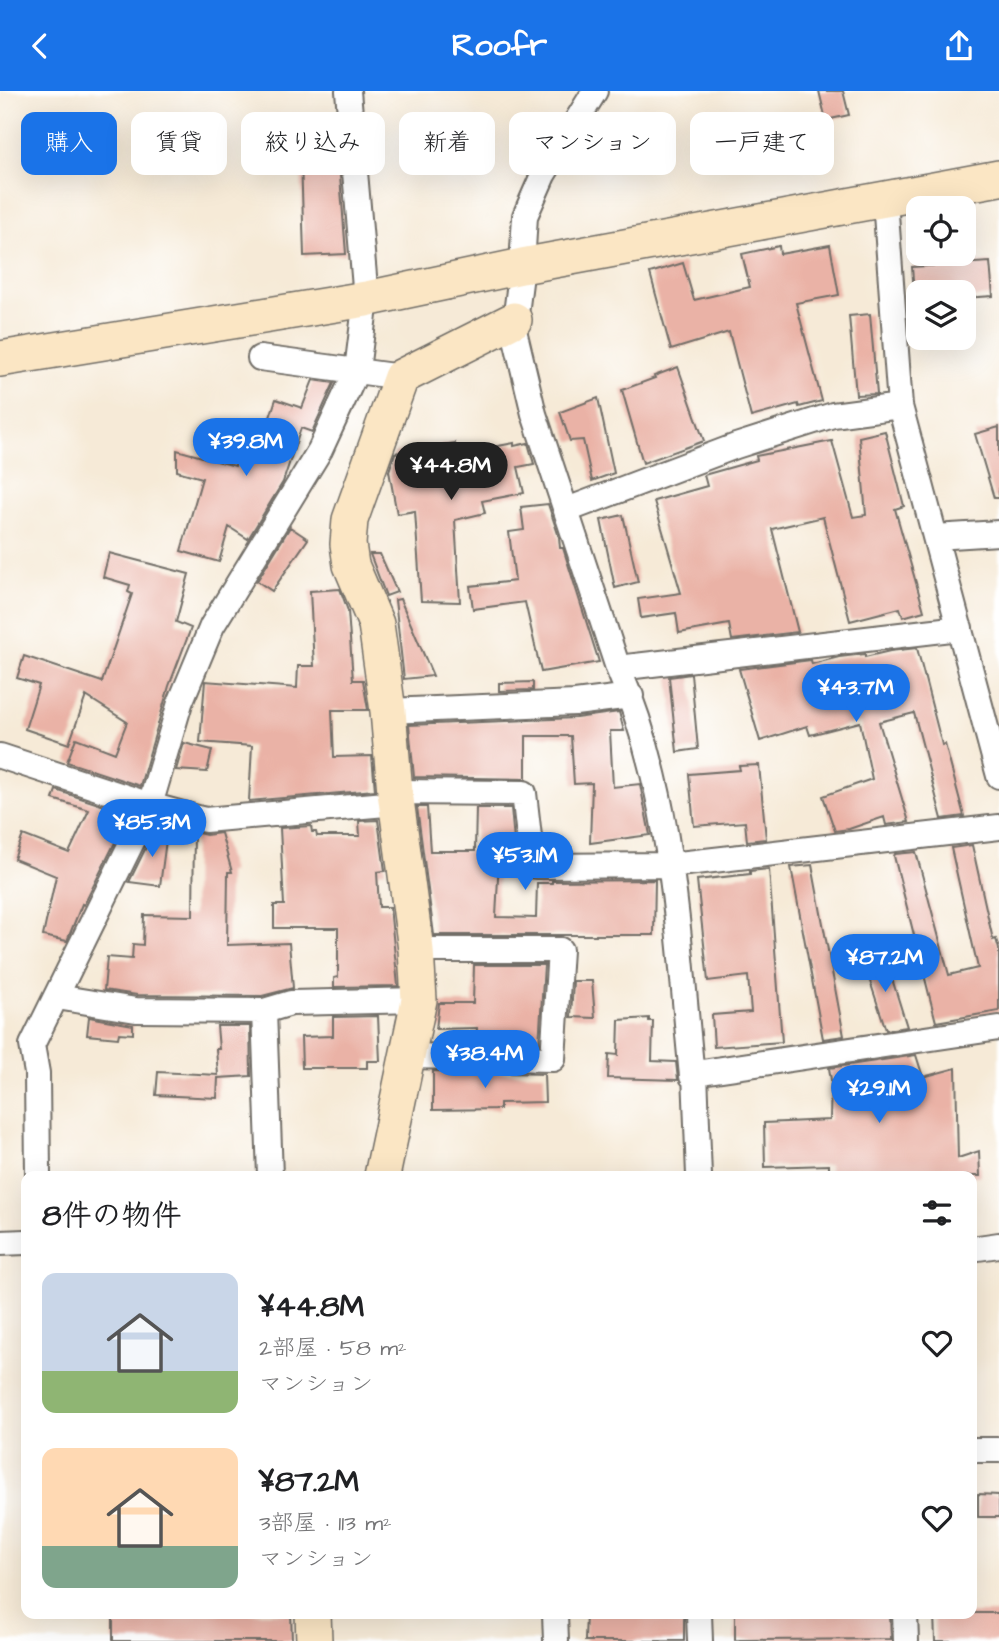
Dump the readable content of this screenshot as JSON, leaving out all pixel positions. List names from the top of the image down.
{
  "page": {
    "header": "Roofr",
    "chip": [
      "購入",
      "賃貸",
      "絞り込み",
      "新着",
      "マンション",
      "一戸建て"
    ],
    "price": [
      "¥39.8M",
      "¥44.8M",
      "¥43.7M",
      "¥85.3M",
      "¥53.1M",
      "¥87.2M",
      "¥38.4M",
      "¥29.1M"
    ],
    "heading": "8件の物件",
    "list": [
      {
        "name": "¥44.8M",
        "note": "2部屋 · 58 m² · マンション"
      },
      {
        "name": "¥87.2M",
        "note": "3部屋 · 113 m² · マンション"
      }
    ]
  }
}
